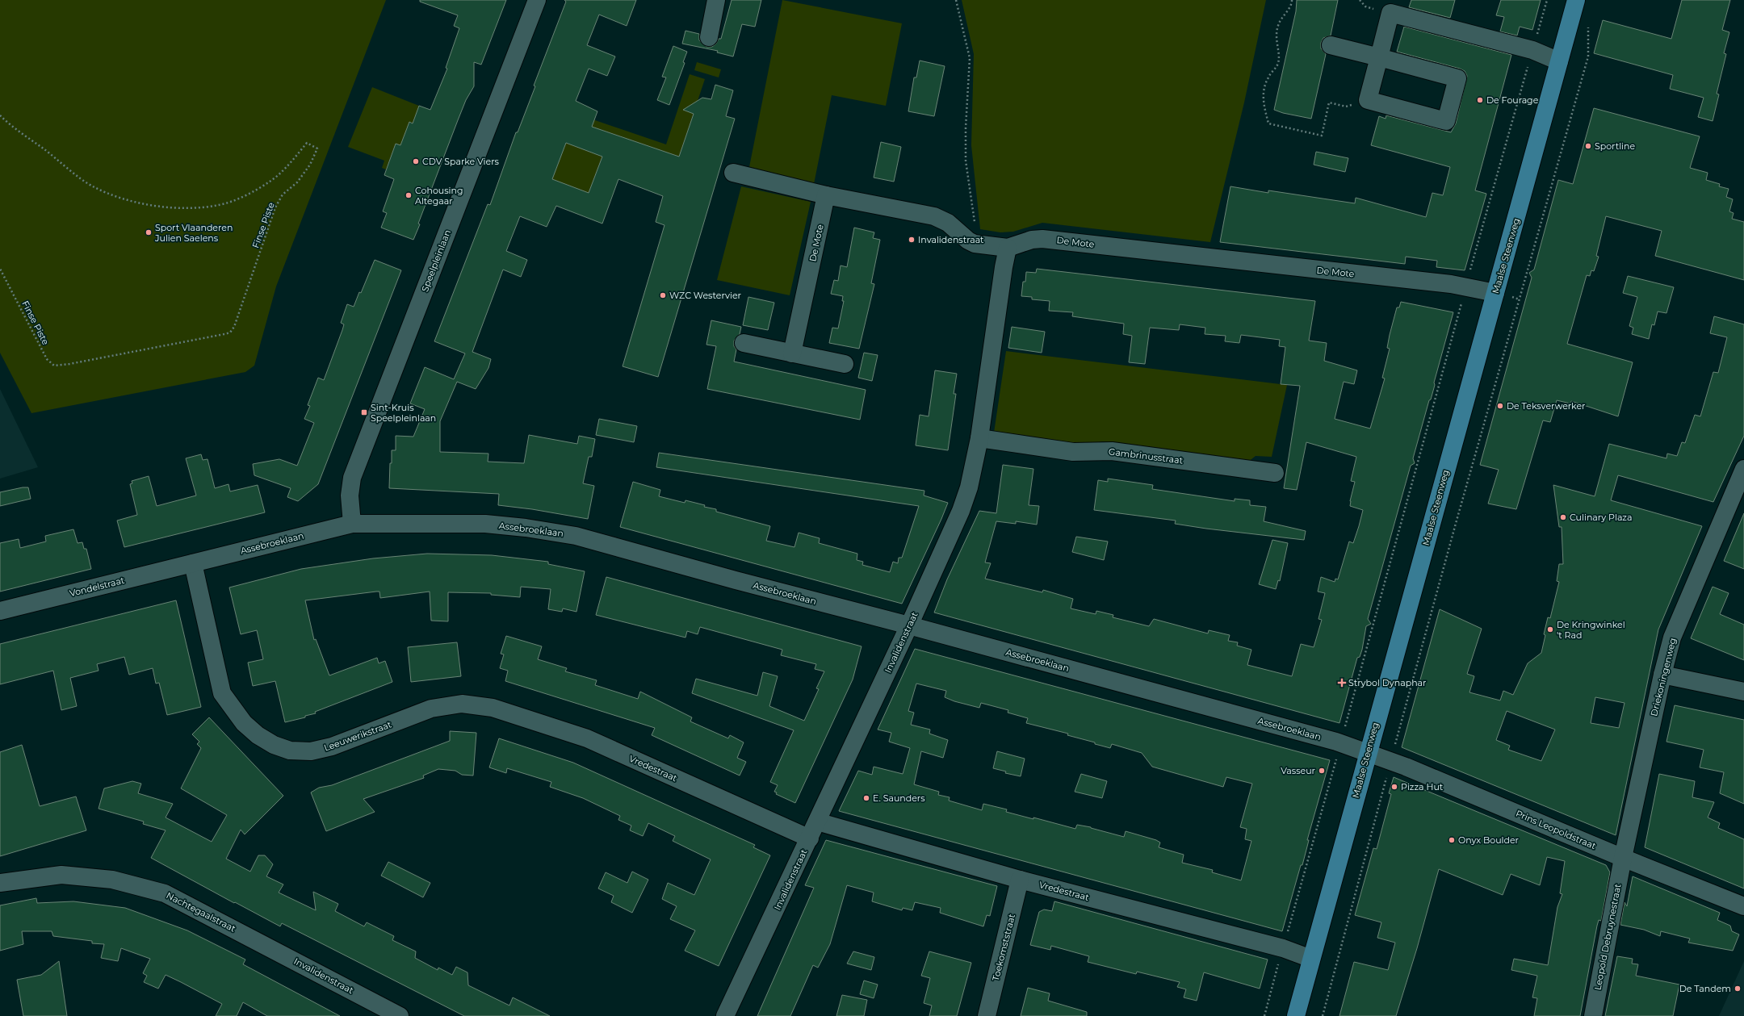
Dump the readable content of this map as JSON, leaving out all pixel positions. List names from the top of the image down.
{
  "streets": {
    "main road": ["Maalse Steenweg"],
    "street": [
      "De Mote",
      "Speelpleinlaan",
      "Gambrinusstraat",
      "Assebroeklaan",
      "Vondelstraat",
      "Invalidenstraat",
      "Driekoningenweg",
      "Leeuwerikstraat",
      "Vredestraat",
      "Prins Leopoldstraat",
      "Nachtegaalstraat",
      "Leopold Debruynestraat",
      "Toekomststraat"
    ],
    "path": ["Finse Piste"]
  },
  "crossings": [
    ["De Mote", "Maalse Steenweg"],
    ["De Mote", "Invalidenstraat"],
    ["Maalse Steenweg", "Assebroeklaan"],
    ["Maalse Steenweg", "Vredestraat"],
    ["Maalse Steenweg", "Prins Leopoldstraat"],
    ["Speelpleinlaan", "Assebroeklaan"],
    ["Gambrinusstraat", "Invalidenstraat"],
    ["Assebroeklaan", "Vondelstraat"],
    ["Assebroeklaan", "Invalidenstraat"],
    ["Assebroeklaan", "Leeuwerikstraat"],
    ["Assebroeklaan", "Prins Leopoldstraat"],
    ["Vondelstraat", "Leeuwerikstraat"],
    ["Invalidenstraat", "Vredestraat"],
    ["Invalidenstraat", "Nachtegaalstraat"],
    ["Driekoningenweg", "Prins Leopoldstraat"],
    ["Driekoningenweg", "Leopold Debruynestraat"],
    ["Leeuwerikstraat", "Vredestraat"],
    ["Vredestraat", "Toekomststraat"],
    ["Prins Leopoldstraat", "Leopold Debruynestraat"]
  ],
  "places": {
    "other": [
      "De Fourage",
      "Sportline",
      "CDV Sparke Viers",
      "Cohousing Altegaar",
      "Sport Vlaanderen Julien Saelens",
      "Invalidenstraat",
      "WZC Westervier",
      "De Teksverwerker",
      "Culinary Plaza",
      "De Kringwinkel 't Rad",
      "Vasseur",
      "Pizza Hut",
      "E. Saunders",
      "Onyx Boulder",
      "De Tandem"
    ],
    "transit": ["Sint-Kruis Speelpleinlaan"],
    "health": ["Strybol Dynaphar"]
  }
}
